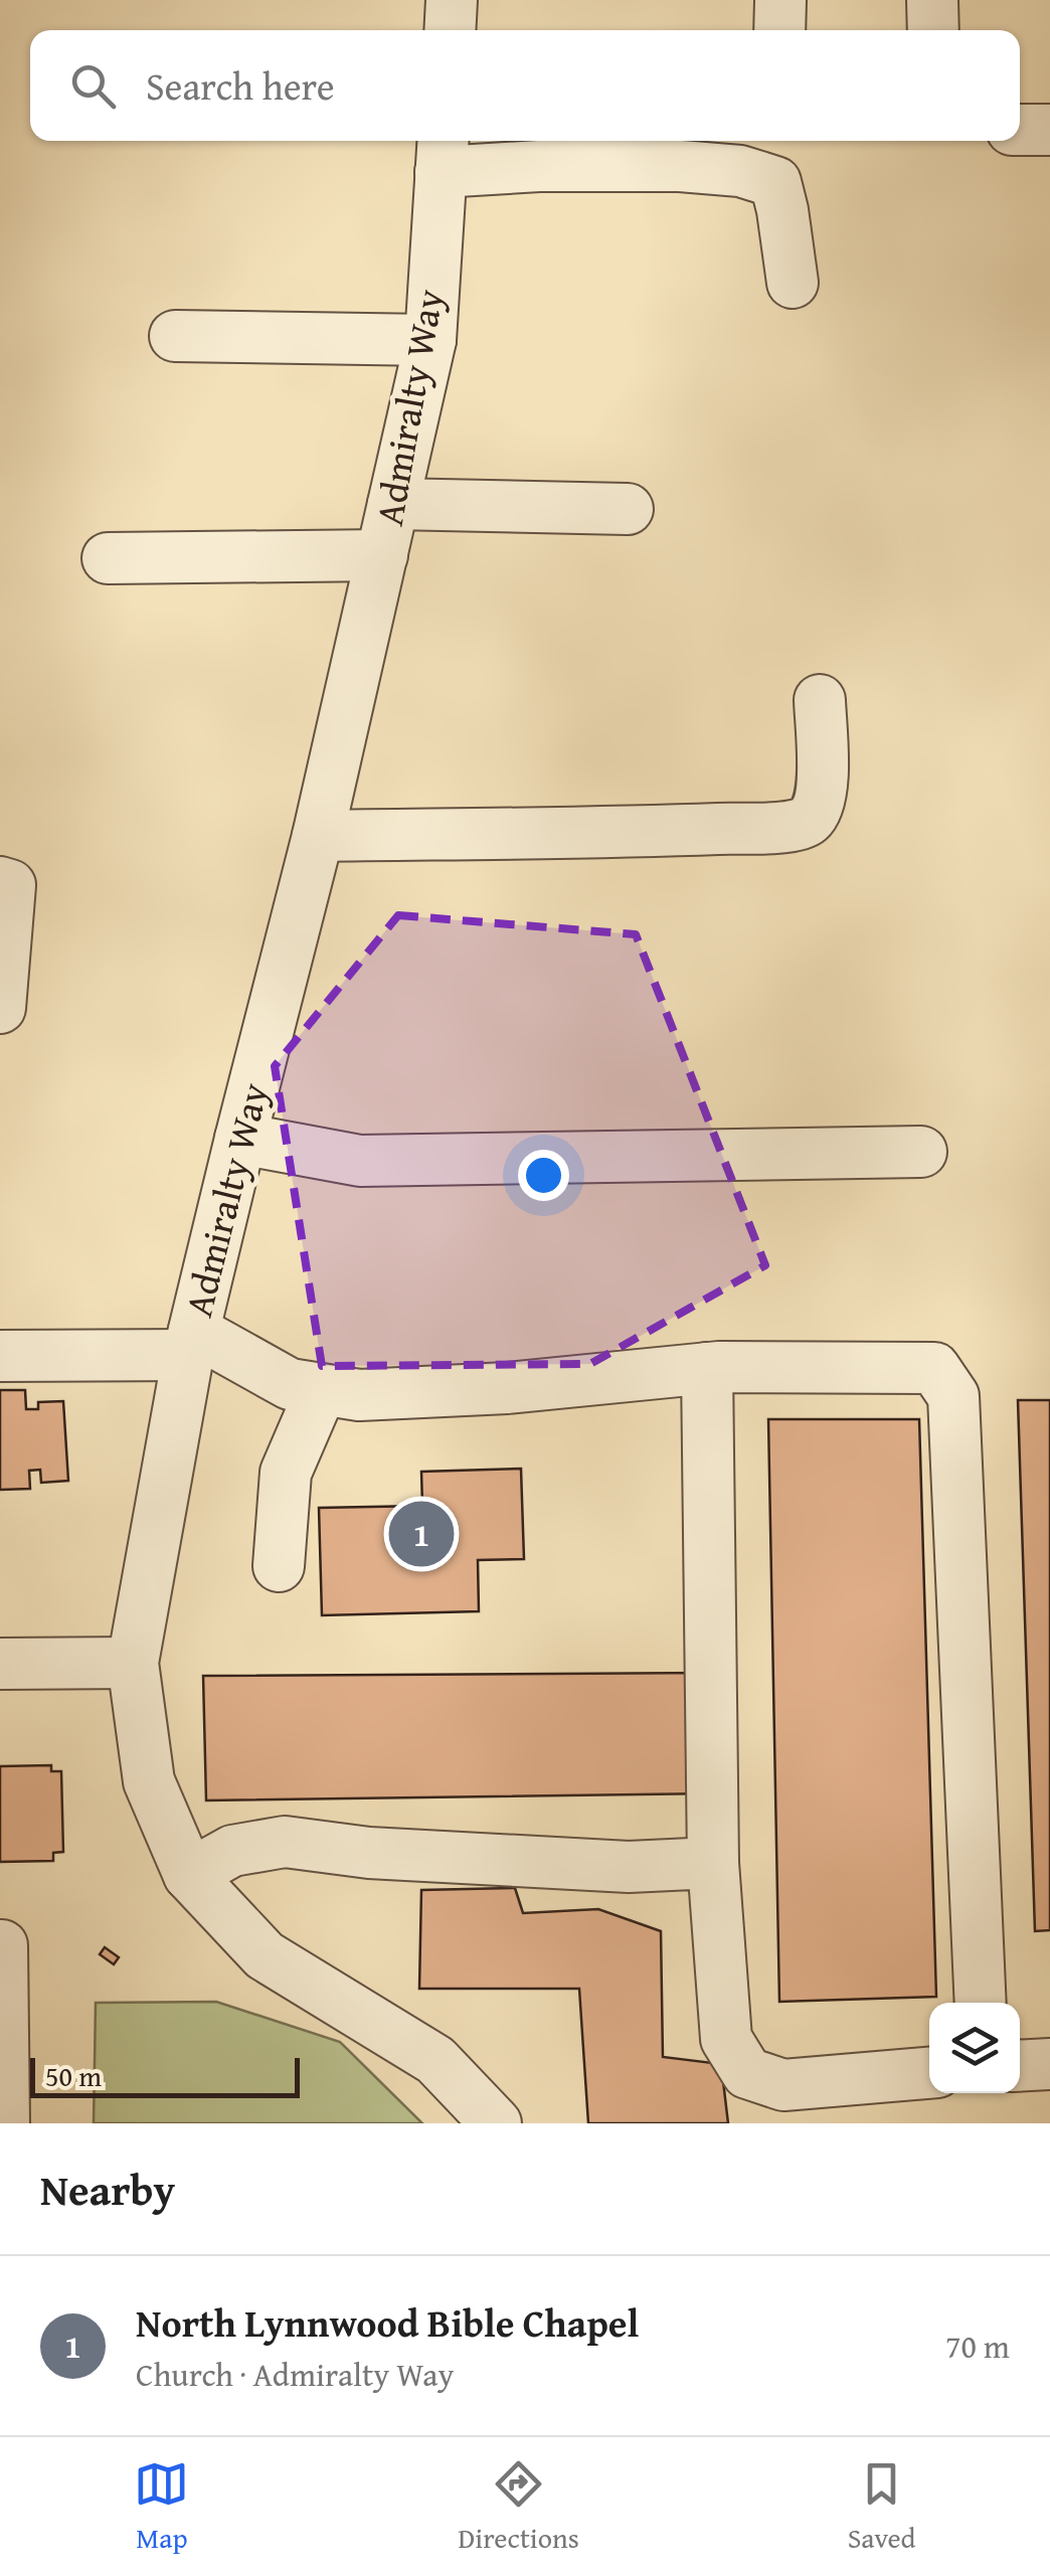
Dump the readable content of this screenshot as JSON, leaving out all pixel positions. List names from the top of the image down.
{
  "streets": {
    "street": ["Admiralty Way"]
  },
  "scale_bar": "50 m",
  "page": {
    "search": "Search here",
    "pins": "1",
    "scale": "50 m",
    "heading": "Nearby",
    "list": [
      {
        "mark": "1",
        "name": "North Lynnwood Bible Chapel",
        "note": "Church · Admiralty Way",
        "value": "70 m"
      }
    ],
    "nav": ["Map", "Directions", "Saved"]
  }
}
